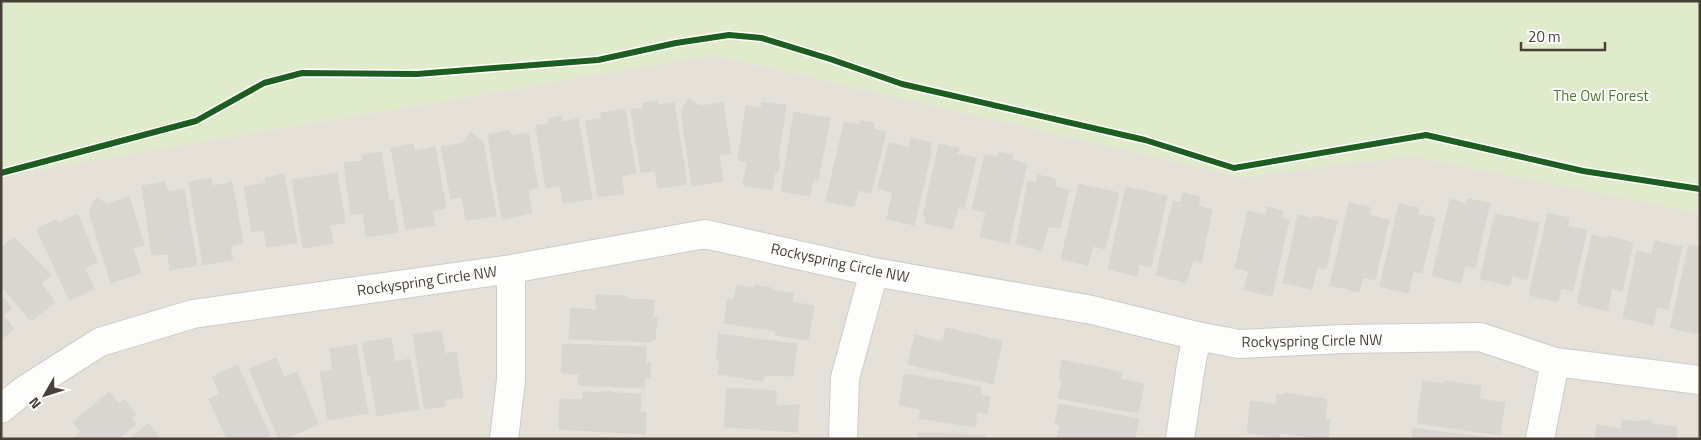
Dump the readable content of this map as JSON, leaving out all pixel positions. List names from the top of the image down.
{
  "streets": {
    "street": ["Rockyspring Circle NW"]
  },
  "parks": ["The Owl Forest"],
  "scale_bar": "20 m",
  "north": "bottom left"
}
